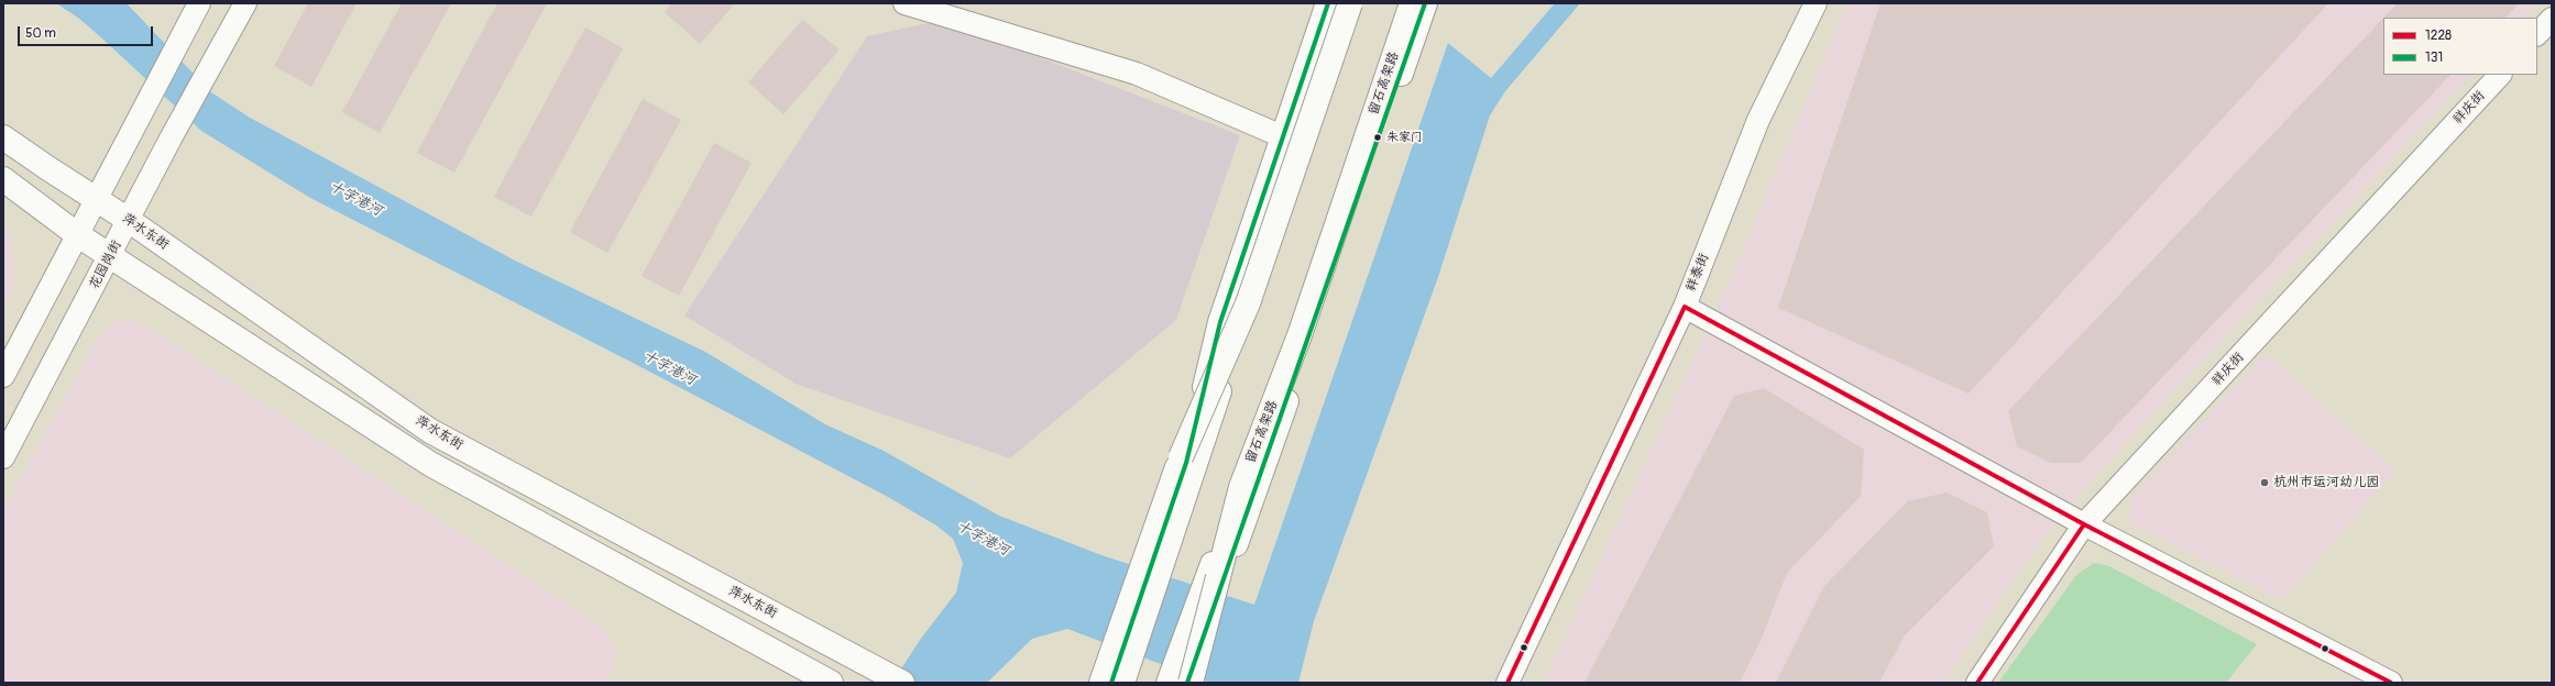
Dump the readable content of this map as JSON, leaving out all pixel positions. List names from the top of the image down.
{
  "streets": {
    "main road": ["留石高架路", "萍水东街"],
    "street": ["祥庆街", "花园岗街", "祥泰街"]
  },
  "crossings": [
    ["萍水东街", "花园岗街"]
  ],
  "water": ["十字港河"],
  "places": ["朱家门", "杭州市运河幼儿园"],
  "lines": ["transit line 131", "transit line 1228"],
  "legend": ["1228", "131"],
  "scale_bar": "50 m"
}
